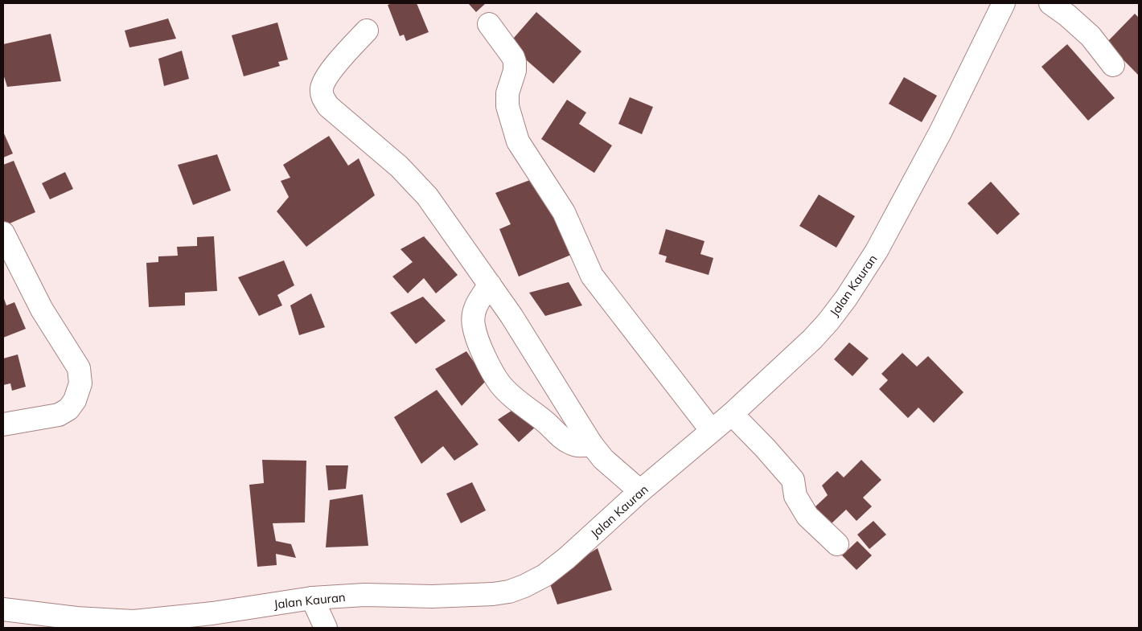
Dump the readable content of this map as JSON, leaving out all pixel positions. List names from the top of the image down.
{
  "streets": {
    "street": ["Jalan Kauran"]
  }
}
